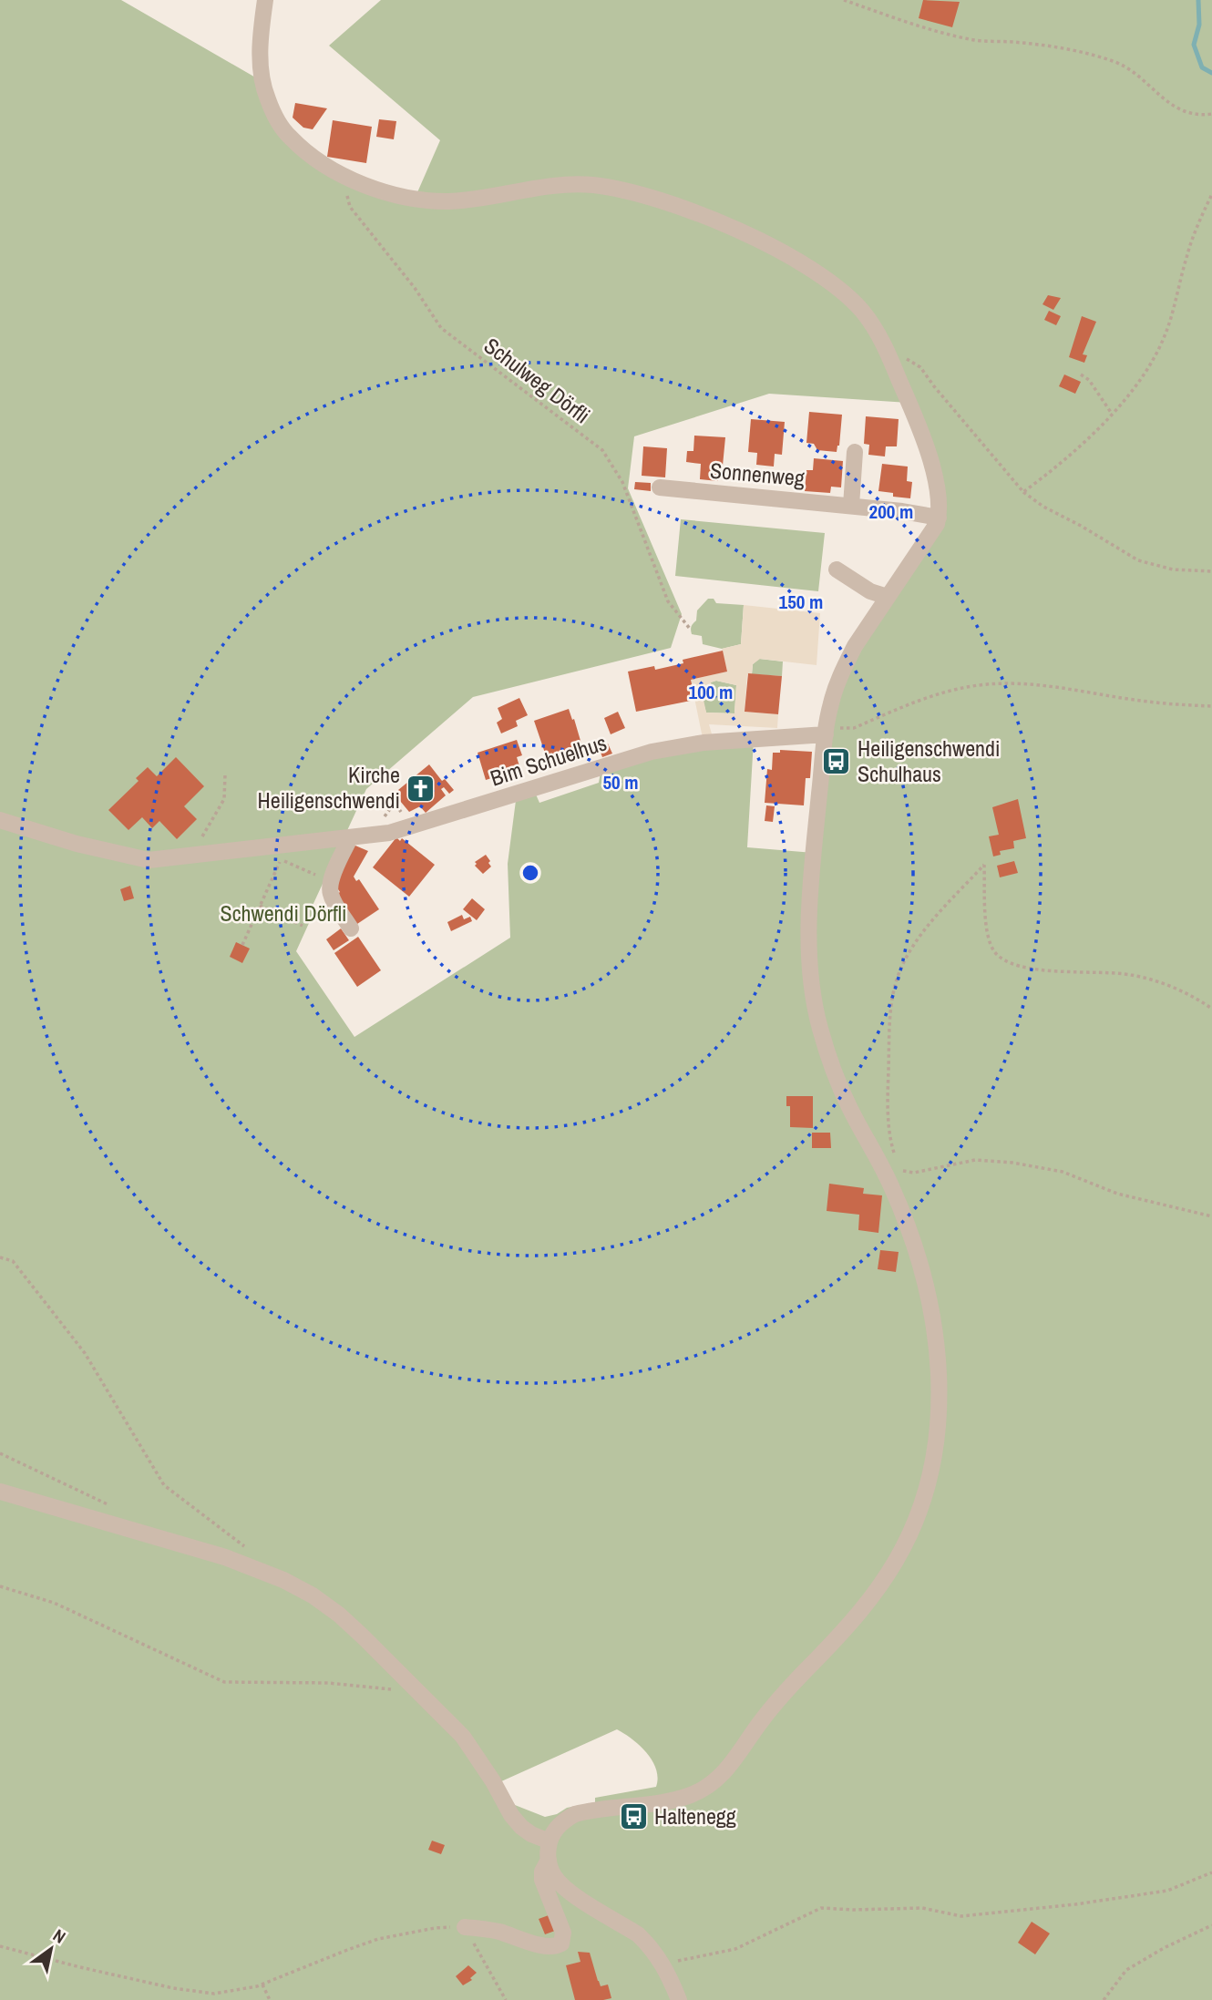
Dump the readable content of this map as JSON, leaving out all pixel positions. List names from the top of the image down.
{
  "streets": {
    "street": ["Sonnenweg", "Bim Schuelhus"],
    "path": ["Schulweg Dörfli"]
  },
  "parks": ["Schwendi Dörfli"],
  "places": {
    "bus stop": ["Heiligenschwendi Schulhaus", "Haltenegg"],
    "church": ["Kirche Heiligenschwendi"]
  },
  "north": "top right",
  "rings": [
    "200 m",
    "150 m",
    "100 m",
    "50 m"
  ]
}
